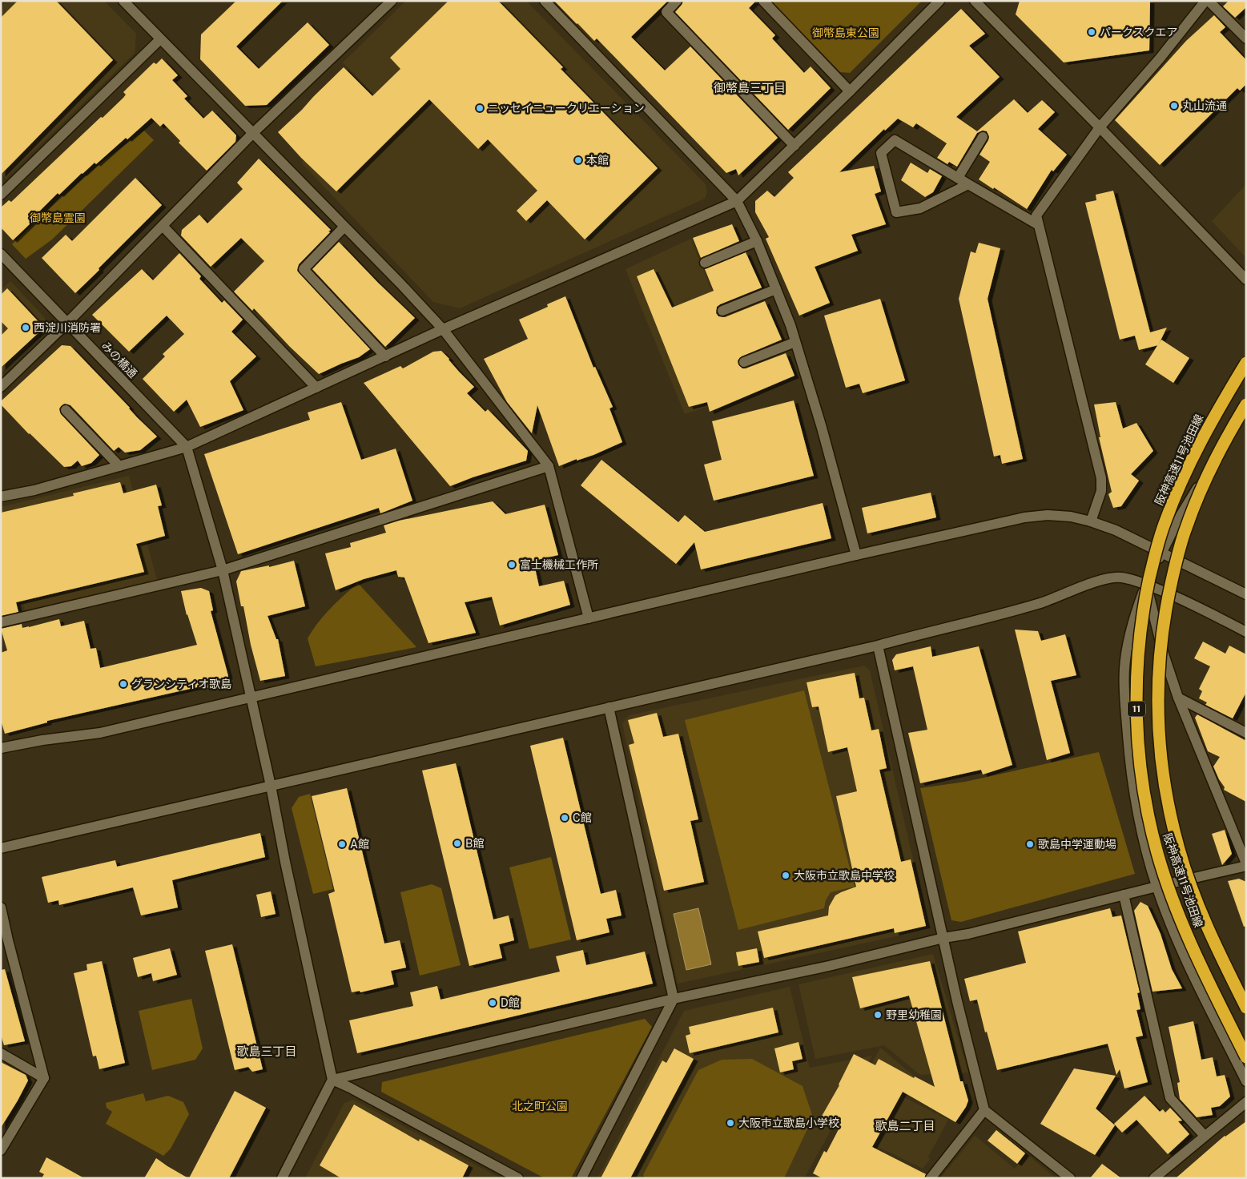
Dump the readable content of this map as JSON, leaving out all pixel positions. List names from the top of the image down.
{
  "streets": {
    "highway": ["阪神高速11号池田線", "11"],
    "street": ["みの橋通"]
  },
  "districts": ["御幣島三丁目", "歌島三丁目", "歌島二丁目"],
  "parks": ["御幣島東公園", "御幣島霊園", "北之町公園"],
  "places": [
    "パークスクエア",
    "丸山流通",
    "ニッセイニュークリエーション",
    "本館",
    "西淀川消防署",
    "富士機械工作所",
    "グランシティオ歌島",
    "C館",
    "B館",
    "A館",
    "歌島中学運動場",
    "大阪市立歌島中学校",
    "D館",
    "野里幼稚園",
    "大阪市立歌島小学校"
  ]
}
